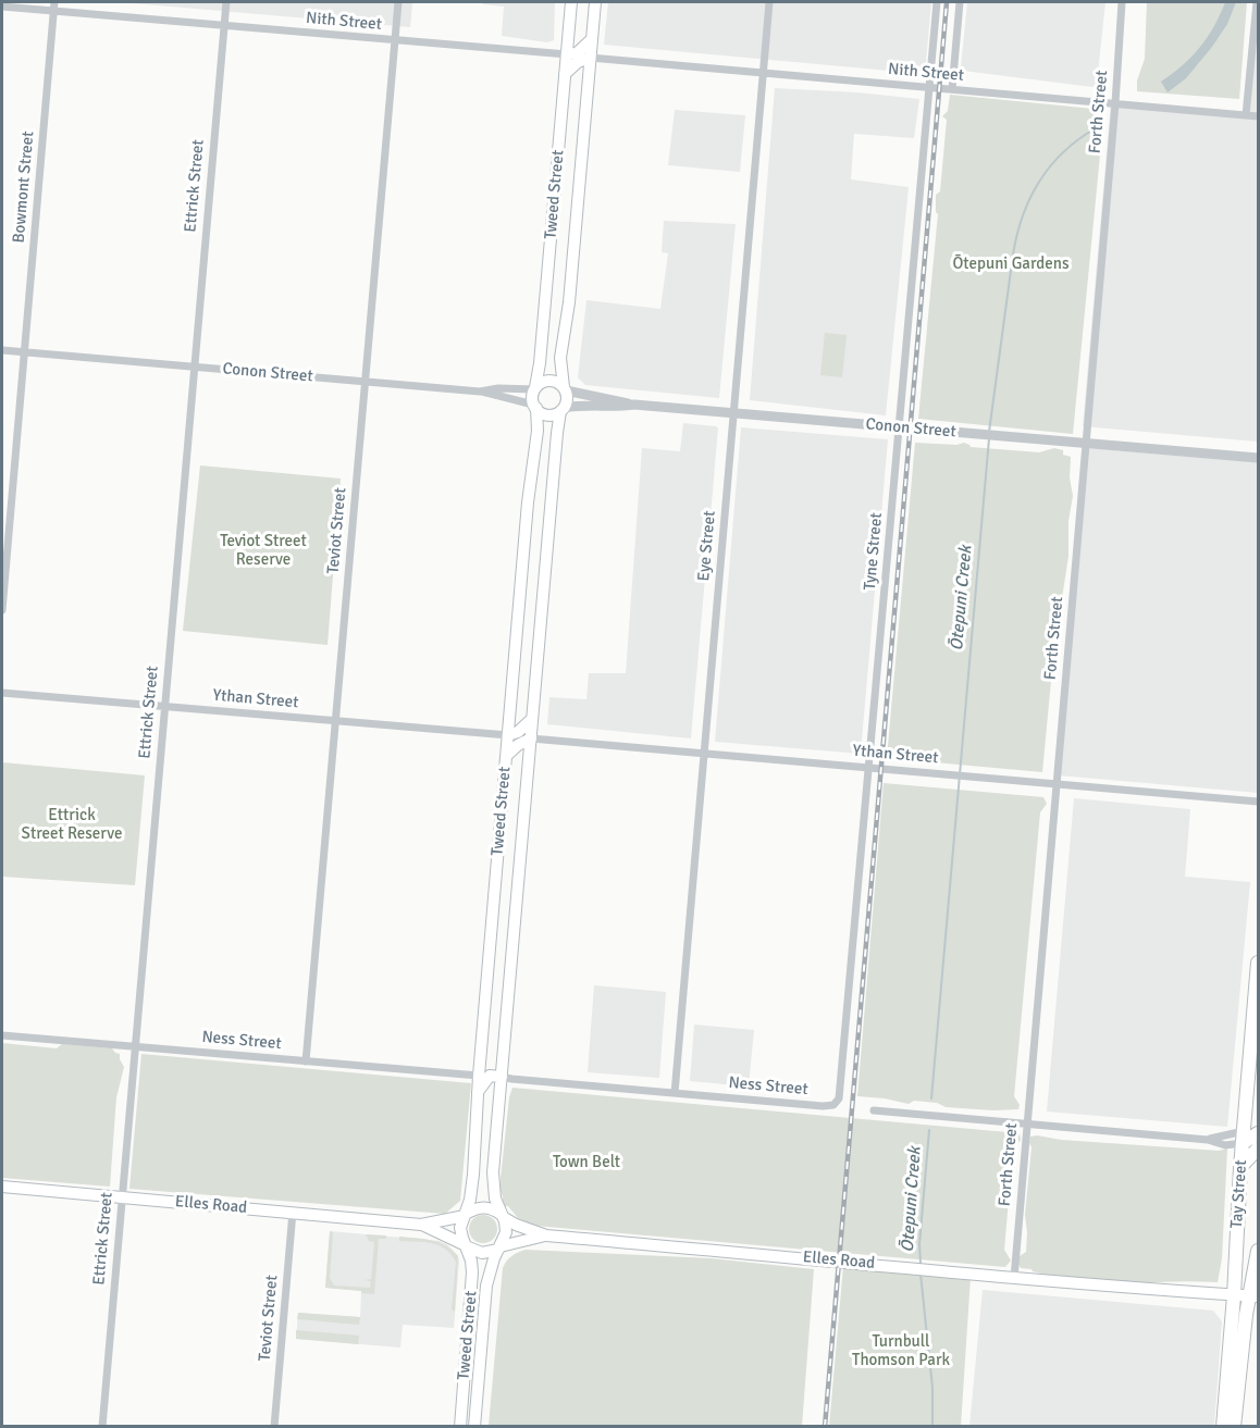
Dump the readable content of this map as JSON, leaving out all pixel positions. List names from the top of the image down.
{
  "streets": {
    "highway": ["Tay Street"],
    "main road": ["Tweed Street", "Conon Street", "Elles Road"],
    "street": [
      "Nith Street",
      "Forth Street",
      "Ettrick Street",
      "Bowmont Street",
      "Teviot Street",
      "Eye Street",
      "Tyne Street",
      "Ythan Street",
      "Ness Street"
    ]
  },
  "crossings": [
    ["Nith Street", "Forth Street"],
    ["Nith Street", "Ettrick Street"],
    ["Nith Street", "Bowmont Street"],
    ["Nith Street", "Tweed Street"],
    ["Nith Street", "Teviot Street"],
    ["Nith Street", "Eye Street"],
    ["Nith Street", "Tyne Street"],
    ["Forth Street", "Conon Street"],
    ["Forth Street", "Ythan Street"],
    ["Forth Street", "Elles Road"],
    ["Ettrick Street", "Conon Street"],
    ["Ettrick Street", "Ythan Street"],
    ["Ettrick Street", "Ness Street"],
    ["Ettrick Street", "Elles Road"],
    ["Bowmont Street", "Conon Street"],
    ["Tweed Street", "Conon Street"],
    ["Tweed Street", "Ythan Street"],
    ["Tweed Street", "Ness Street"],
    ["Tweed Street", "Elles Road"],
    ["Conon Street", "Teviot Street"],
    ["Conon Street", "Eye Street"],
    ["Conon Street", "Tyne Street"],
    ["Teviot Street", "Ythan Street"],
    ["Teviot Street", "Ness Street"],
    ["Teviot Street", "Elles Road"],
    ["Eye Street", "Ythan Street"],
    ["Eye Street", "Ness Street"],
    ["Tyne Street", "Ythan Street"],
    ["Tyne Street", "Ness Street"],
    ["Tay Street", "Elles Road"]
  ],
  "water": ["Ōtepuni Creek"],
  "parks": [
    "Ōtepuni Gardens",
    "Teviot Street Reserve",
    "Ettrick Street Reserve",
    "Town Belt",
    "Turnbull Thomson Park"
  ]
}
